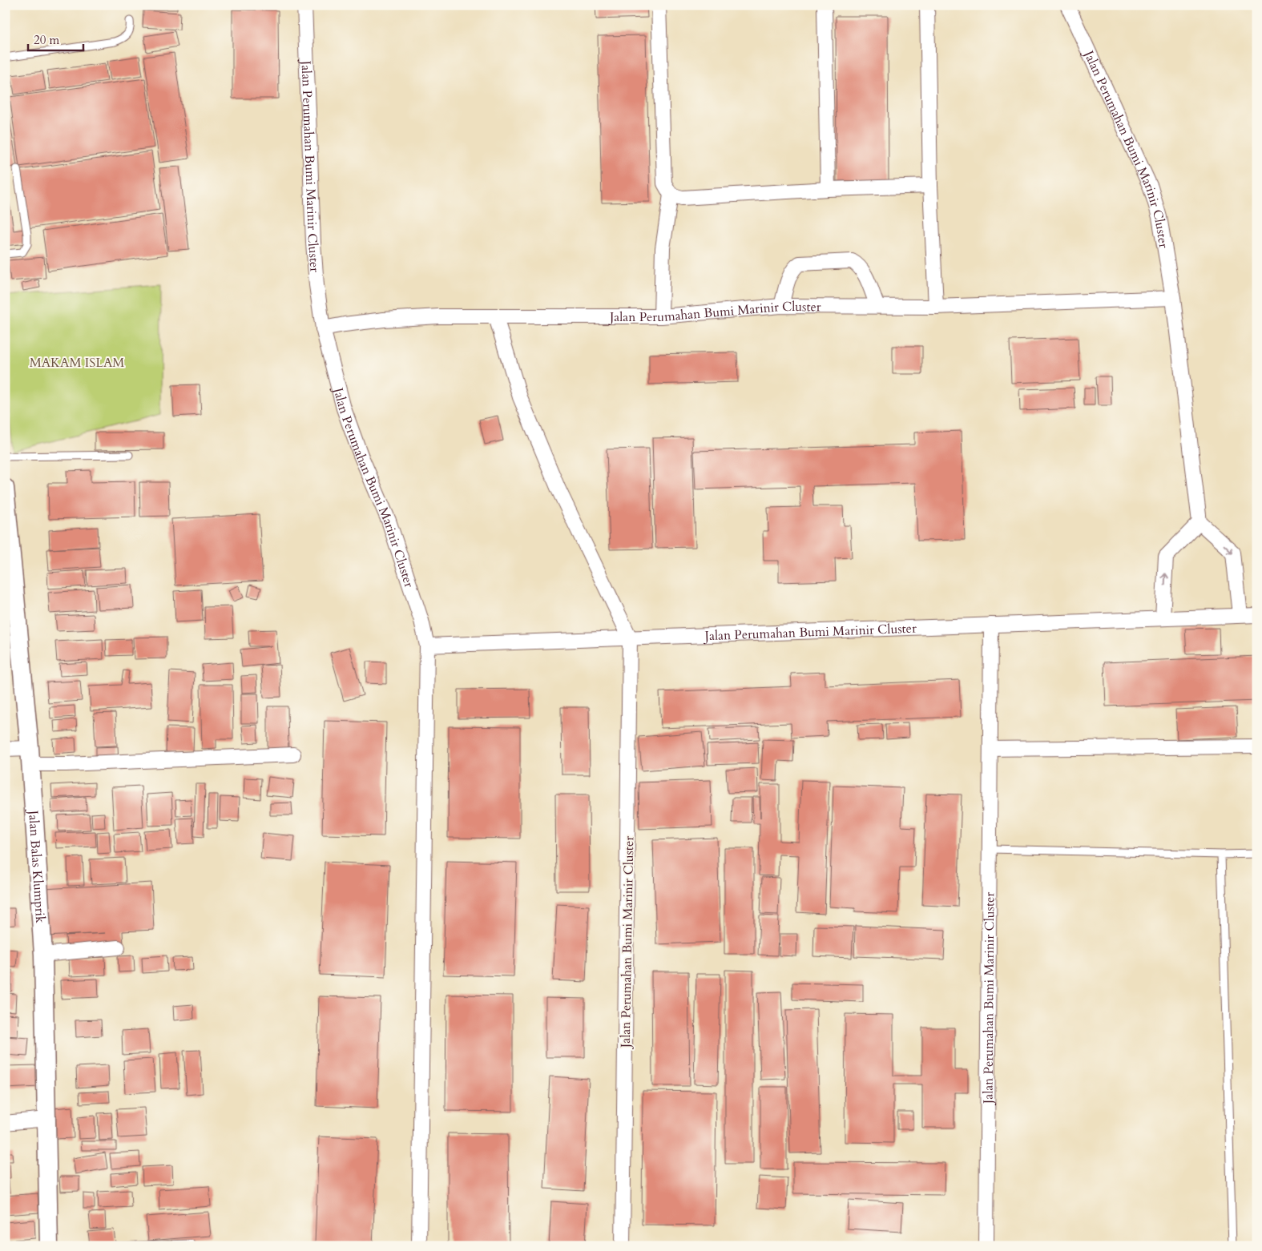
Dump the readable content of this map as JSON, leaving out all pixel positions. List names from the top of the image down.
{
  "streets": {
    "street": ["Jalan Perumahan Bumi Marinir Cluster", "Jalan Balas Klumprik"]
  },
  "parks": ["MAKAM ISLAM"],
  "scale_bar": "20 m"
}
